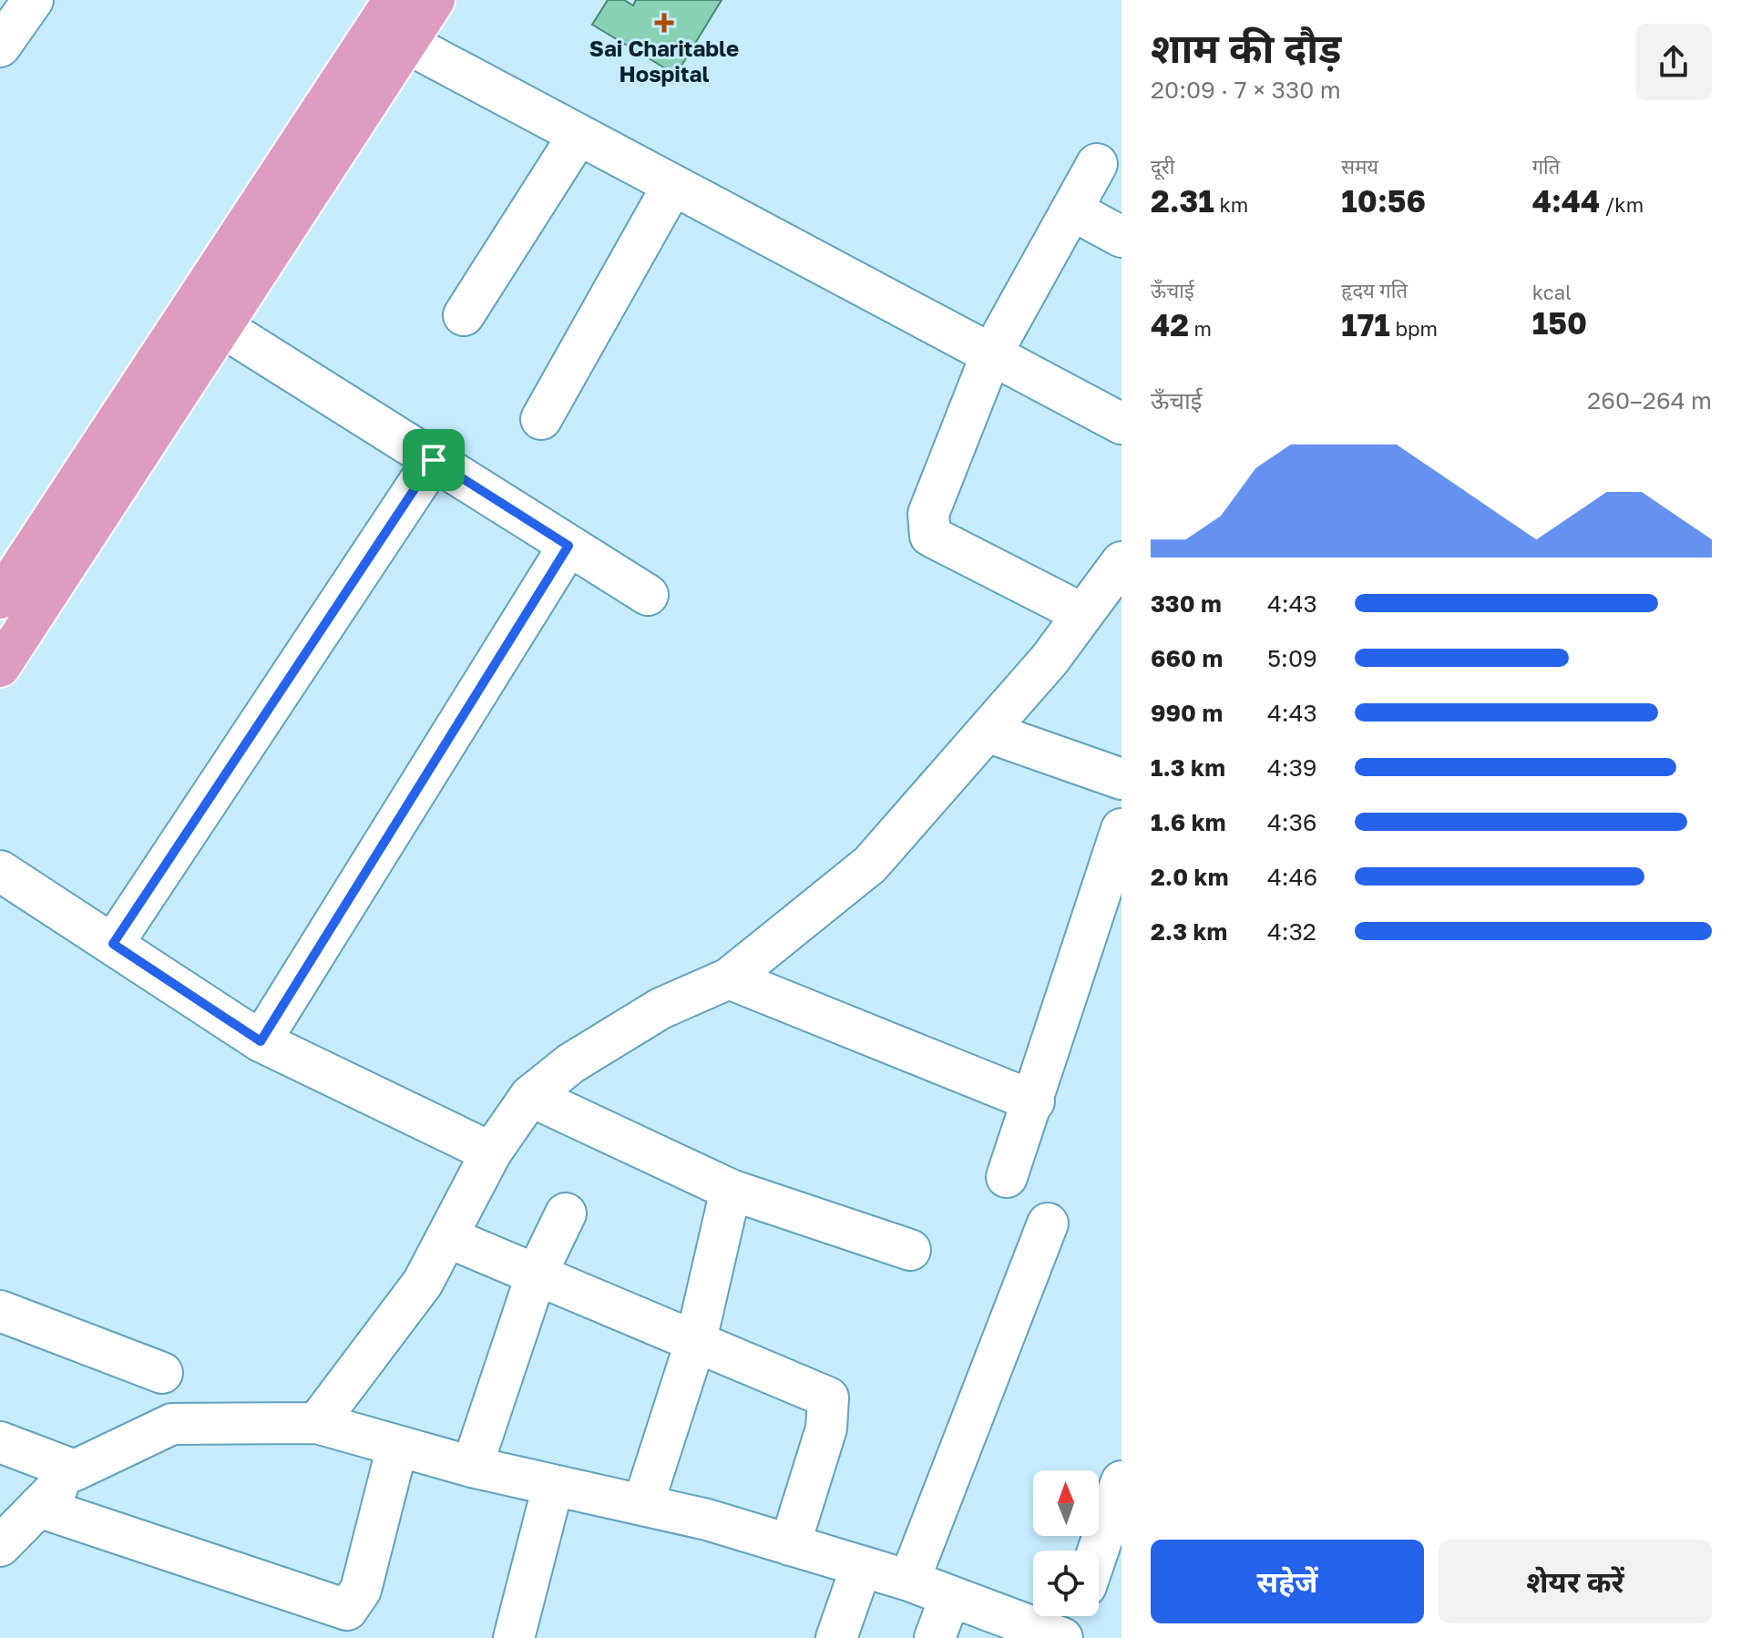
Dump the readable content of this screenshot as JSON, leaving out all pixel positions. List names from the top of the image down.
{
  "places": {
    "health": ["Sai Charitable Hospital"]
  },
  "north": "top",
  "page": {
    "heading": ["शाम की दौड़", "20:09 · 7 × 330 m"],
    "stats": [
      ["दूरी", "2.31 km"],
      ["समय", "10:56"],
      ["गति", "4:44 /km"],
      ["ऊँचाई", "42 m"],
      ["हृदय गति", "171 bpm"],
      ["kcal", "150"]
    ],
    "chart": ["ऊँचाई", "260–264 m"],
    "list": [
      {
        "name": "330 m",
        "note": "4:43"
      },
      {
        "name": "660 m",
        "note": "5:09"
      },
      {
        "name": "990 m",
        "note": "4:43"
      },
      {
        "name": "1.3 km",
        "note": "4:39"
      },
      {
        "name": "1.6 km",
        "note": "4:36"
      },
      {
        "name": "2.0 km",
        "note": "4:46"
      },
      {
        "name": "2.3 km",
        "note": "4:32"
      }
    ],
    "buttons": ["सहेजें", "शेयर करें"]
  }
}
